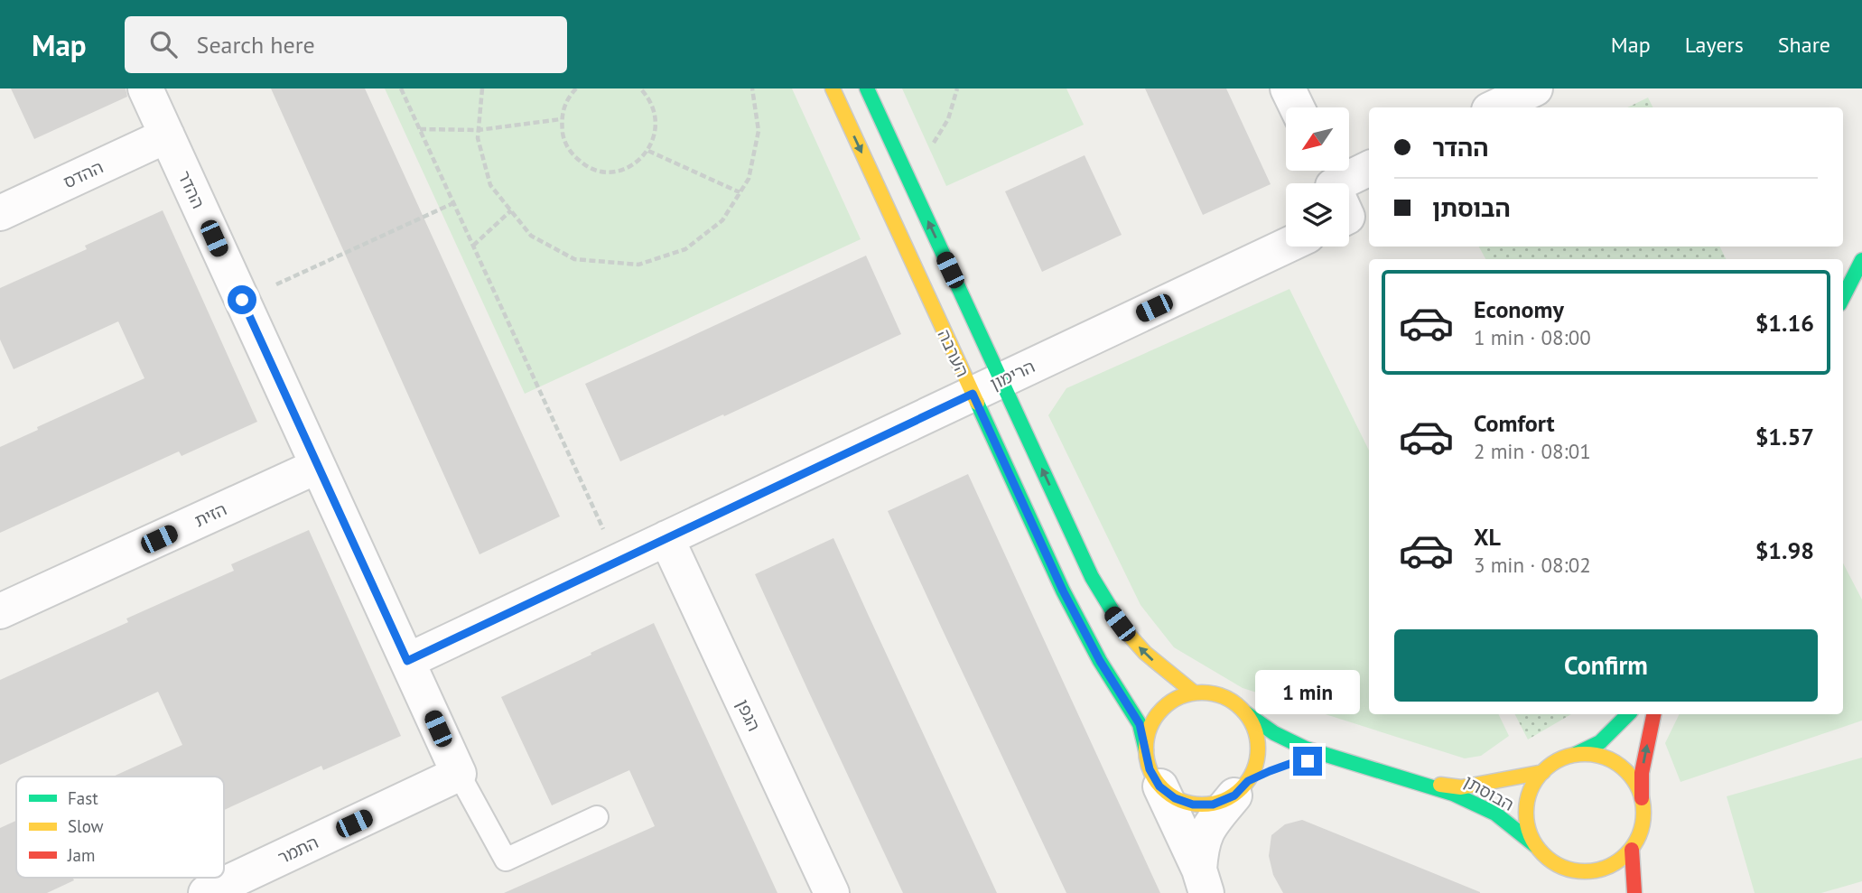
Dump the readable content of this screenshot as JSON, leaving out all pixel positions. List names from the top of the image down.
{
  "streets": {
    "street": [
      "ההדס",
      "ההדר",
      "הערבה",
      "הרימון",
      "הזית",
      "הגפן",
      "הבוסתן",
      "התמר"
    ]
  },
  "crossings": [
    ["ההדס", "ההדר"],
    ["ההדר", "הרימון"],
    ["ההדר", "הזית"],
    ["ההדר", "התמר"],
    ["הערבה", "הרימון"],
    ["הערבה", "הבוסתן"],
    ["הרימון", "הגפן"]
  ],
  "legend": ["Fast", "Slow", "Jam"],
  "north": "bottom left",
  "page": {
    "header": "Map",
    "search": "Search here",
    "nav": ["Map", "Layers", "Share"],
    "banner": ["ההדר", "הבוסתן"],
    "list": [
      {
        "name": "Economy",
        "note": "1 min · 08:00",
        "value": "$1.16"
      },
      {
        "name": "Comfort",
        "note": "2 min · 08:01",
        "value": "$1.57"
      },
      {
        "name": "XL",
        "note": "3 min · 08:02",
        "value": "$1.98"
      }
    ],
    "buttons": "Confirm",
    "bubble": "1 min"
  }
}
